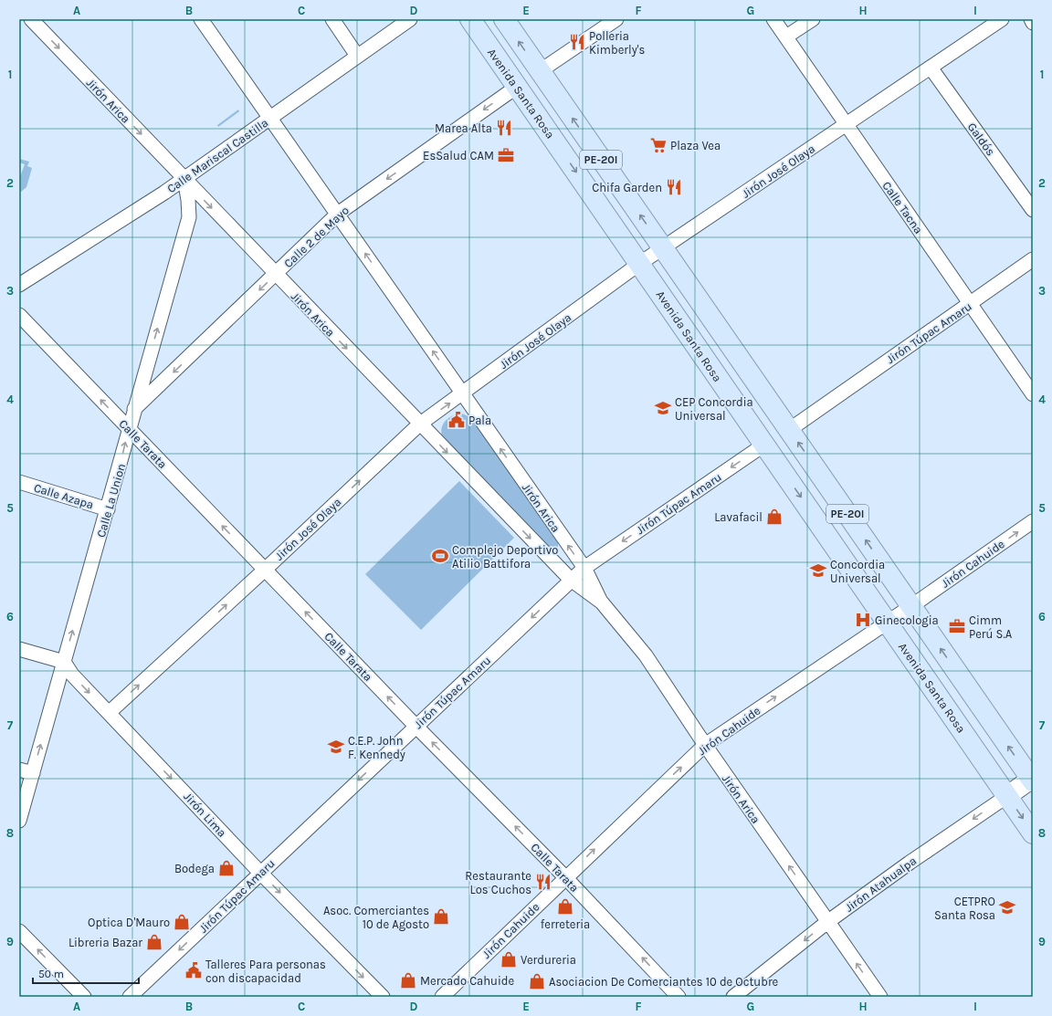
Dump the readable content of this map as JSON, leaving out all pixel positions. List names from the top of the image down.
{
  "streets": {
    "main road": ["Avenida Santa Rosa", "PE-20I"],
    "street": [
      "Jirón Arica",
      "Galdós",
      "Calle Mariscal Castilla",
      "Jirón José Olaya",
      "Calle Tacna",
      "Calle 2 de Mayo",
      "Jirón Túpac Amaru",
      "Calle Tarata",
      "Calle Azapa",
      "Calle La Union",
      "Jirón Cahuide",
      "Jirón Lima",
      "Jirón Atahualpa"
    ]
  },
  "crossings": [
    ["Avenida Santa Rosa", "Jirón José Olaya"],
    ["Avenida Santa Rosa", "Calle 2 de Mayo"],
    ["Avenida Santa Rosa", "Jirón Túpac Amaru"],
    ["Avenida Santa Rosa", "Jirón Cahuide"],
    ["Avenida Santa Rosa", "Jirón Atahualpa"],
    ["Jirón Arica", "Calle Mariscal Castilla"],
    ["Jirón Arica", "Jirón José Olaya"],
    ["Jirón Arica", "Calle 2 de Mayo"],
    ["Jirón Arica", "Jirón Túpac Amaru"],
    ["Jirón Arica", "Calle La Union"],
    ["Jirón Arica", "Jirón Cahuide"],
    ["Jirón Arica", "Jirón Atahualpa"],
    ["Galdós", "Jirón José Olaya"],
    ["Calle Mariscal Castilla", "Calle La Union"],
    ["PE-20I", "Jirón José Olaya"],
    ["PE-20I", "Jirón Túpac Amaru"],
    ["PE-20I", "Jirón Cahuide"],
    ["PE-20I", "Jirón Atahualpa"],
    ["Jirón José Olaya", "Calle Tacna"],
    ["Jirón José Olaya", "Calle Tarata"],
    ["Jirón José Olaya", "Jirón Lima"],
    ["Calle Tacna", "Jirón Túpac Amaru"],
    ["Calle 2 de Mayo", "Calle La Union"],
    ["Jirón Túpac Amaru", "Calle Tarata"],
    ["Jirón Túpac Amaru", "Jirón Lima"],
    ["Calle Tarata", "Calle La Union"],
    ["Calle Tarata", "Jirón Cahuide"],
    ["Calle Azapa", "Calle La Union"],
    ["Calle La Union", "Jirón Lima"]
  ],
  "one_way": [
    "Jirón José Olaya",
    "Calle 2 de Mayo",
    "Jirón Túpac Amaru",
    "Calle Tarata",
    "Calle La Union",
    "Jirón Cahuide",
    "Jirón Lima",
    "Jirón Atahualpa"
  ],
  "places": {
    "restaurant": [
      "Polleria Kimberly's",
      "Marea Alta",
      "Chifa Garden",
      "Restaurante Los Cuchos"
    ],
    "supermarket": ["Plaza Vea"],
    "office": ["EsSalud CAM", "Cimm Perú S.A"],
    "school or university": [
      "CEP Concordia Universal",
      "Concordia Universal",
      "C.E.P. John F. Kennedy",
      "CETPRO Santa Rosa"
    ],
    "public building": ["Pala", "Talleres Para personas con discapacidad"],
    "shop": [
      "Lavafacil",
      "Bodega",
      "ferreteria",
      "Asoc. Comerciantes 10 de Agosto",
      "Optica D'Mauro",
      "Libreria Bazar",
      "Verdureria",
      "Mercado Cahuide",
      "Asociacion De Comerciantes 10 de Octubre"
    ],
    "sports": ["Complejo Deportivo Atilio Battifora"],
    "hospital": ["Ginecologia"]
  },
  "scale_bar": "50 m",
  "grid": {
    "columns": [
      "A",
      "B",
      "C",
      "D",
      "E",
      "F",
      "G",
      "H",
      "I"
    ],
    "rows": [
      "1",
      "2",
      "3",
      "4",
      "5",
      "6",
      "7",
      "8",
      "9"
    ]
  }
}
